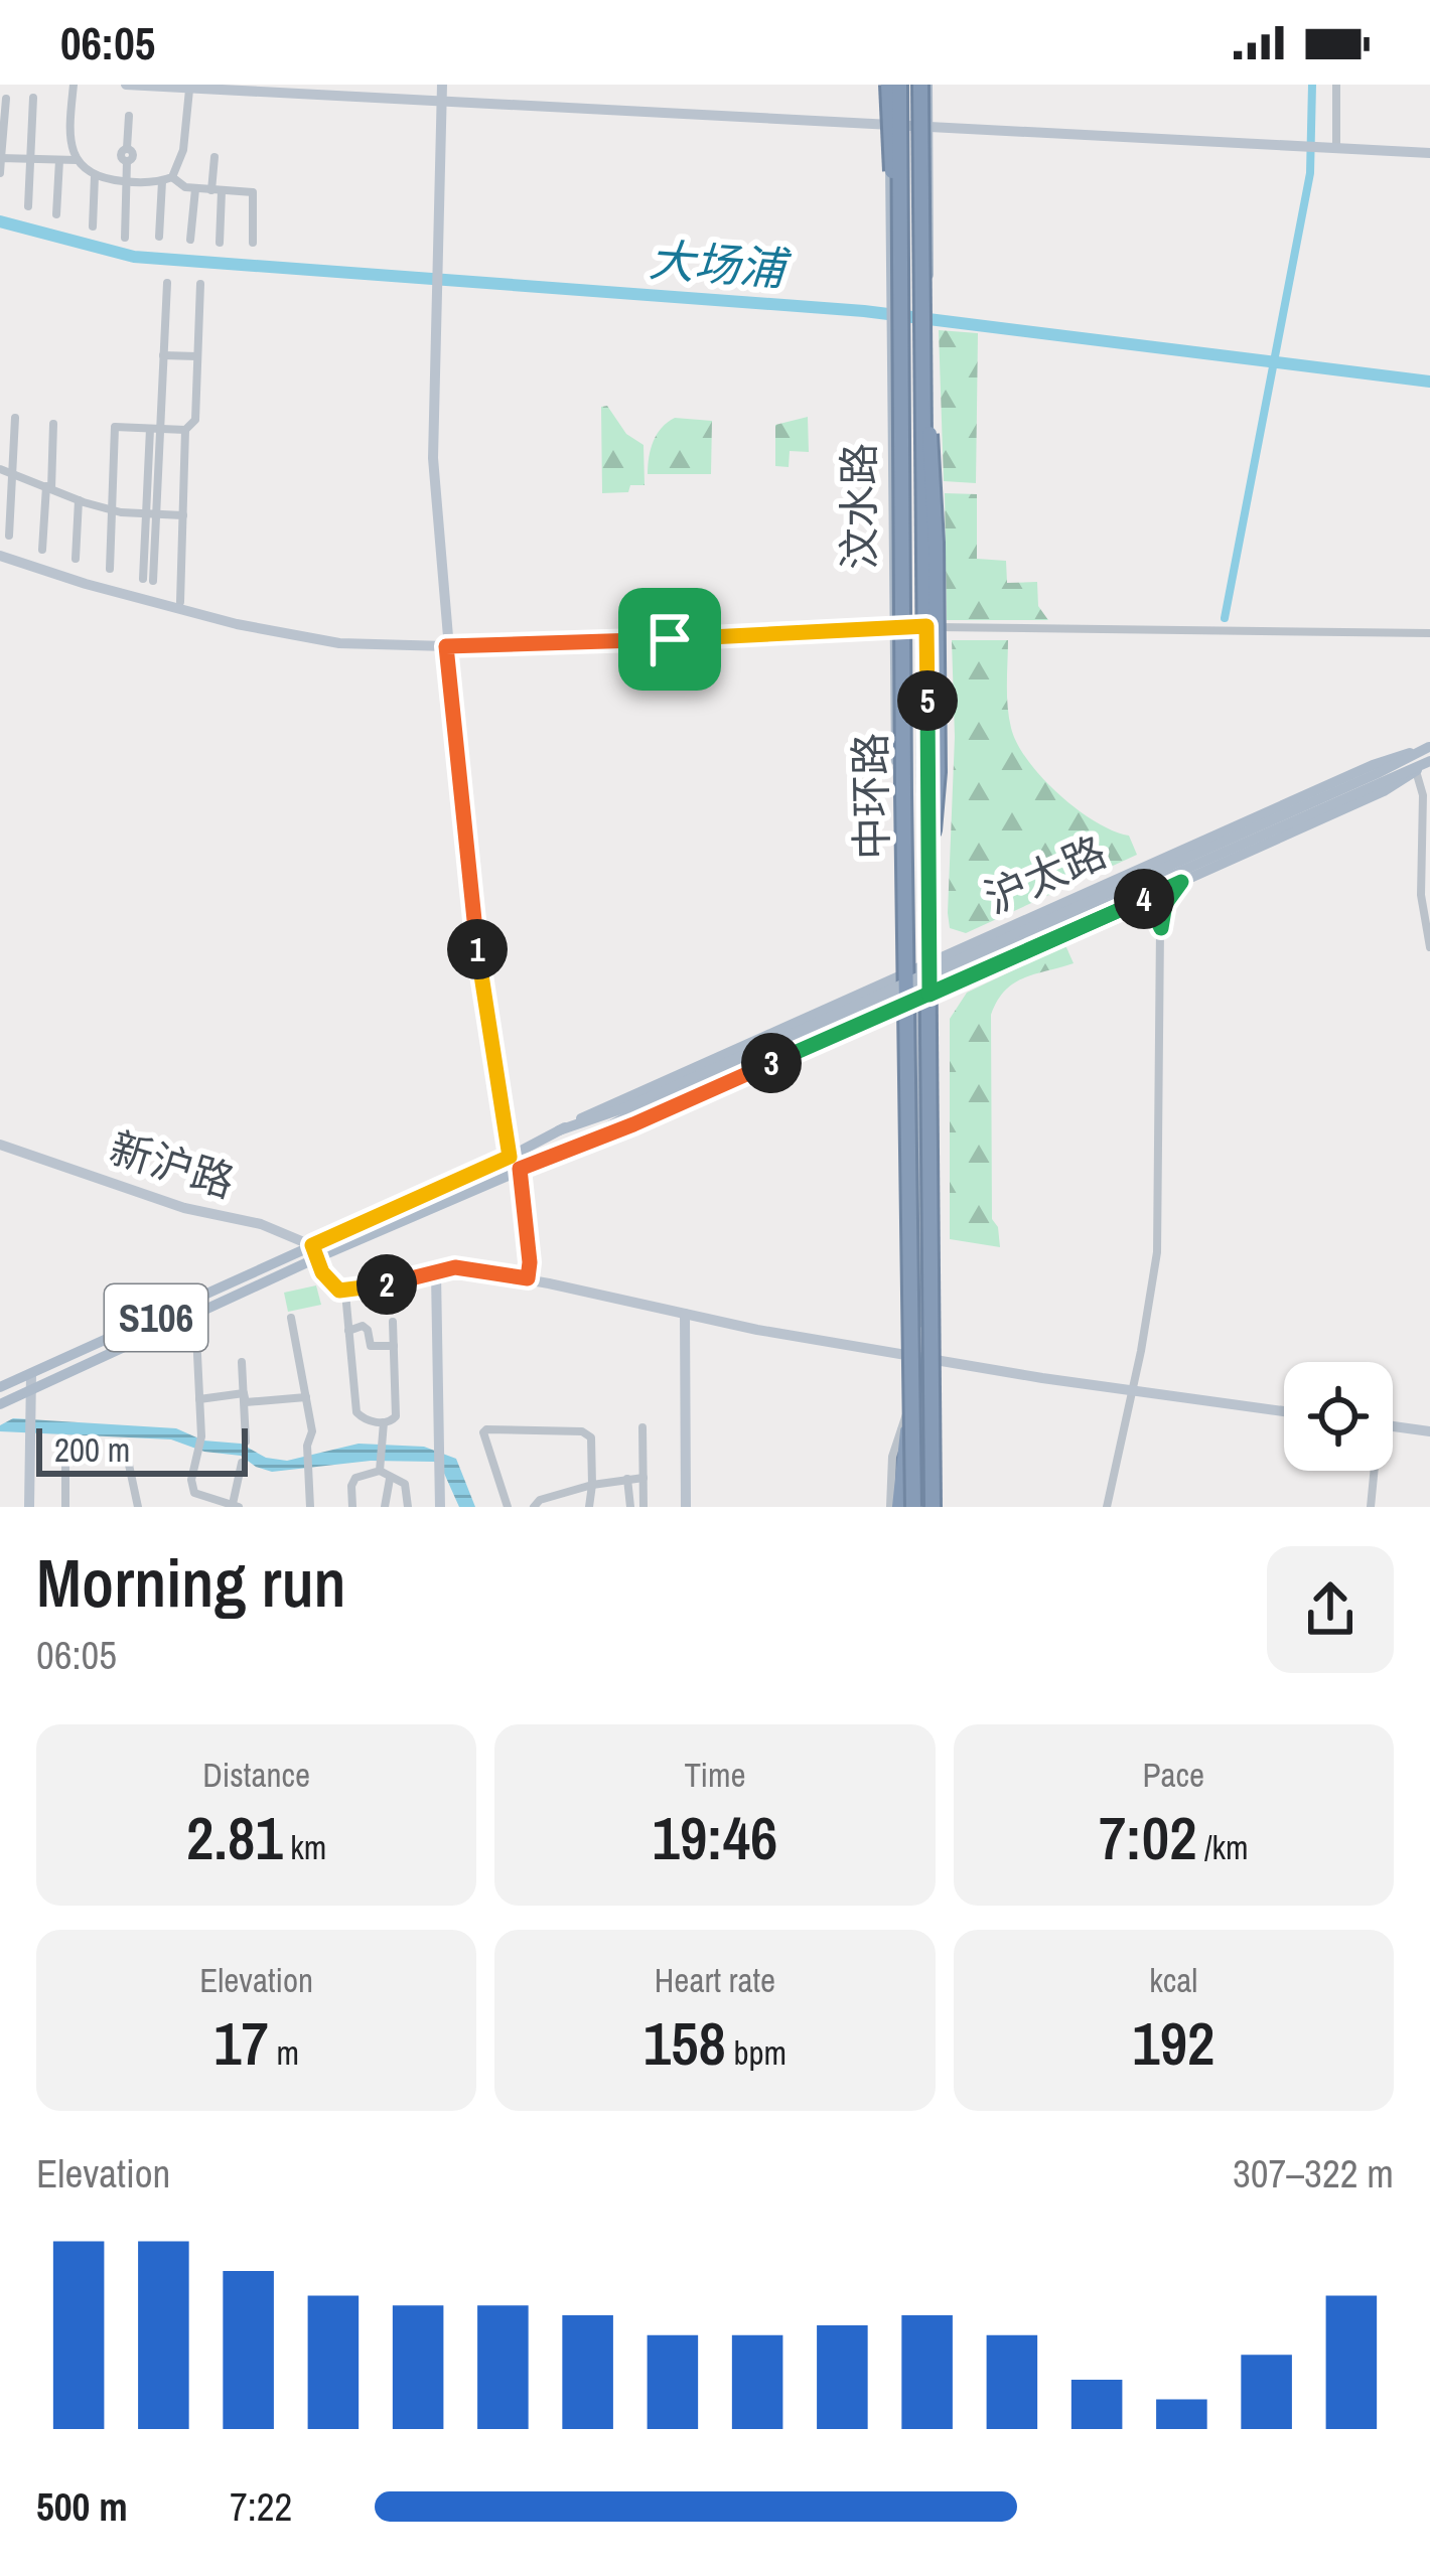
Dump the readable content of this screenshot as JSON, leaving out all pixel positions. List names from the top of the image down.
{
  "streets": {
    "highway": ["中环路"],
    "main road": ["汶水路", "沪太路", "S106"],
    "street": ["新沪路"]
  },
  "crossings": [
    ["汶水路", "中环路"],
    ["汶水路", "沪太路"],
    ["沪太路", "新沪路"]
  ],
  "water": ["大场浦"],
  "scale_bar": "200 m",
  "page": {
    "status": "06:05",
    "pins": [
      "5",
      "4",
      "1",
      "3",
      "2"
    ],
    "scale": "200 m",
    "heading": ["Morning run", "06:05"],
    "stats": [
      ["Distance", "2.81 km"],
      ["Time", "19:46"],
      ["Pace", "7:02 /km"],
      ["Elevation", "17 m"],
      ["Heart rate", "158 bpm"],
      ["kcal", "192"]
    ],
    "chart": ["Elevation", "307–322 m"],
    "list": [
      {
        "name": "500 m",
        "note": "7:22"
      }
    ]
  }
}
